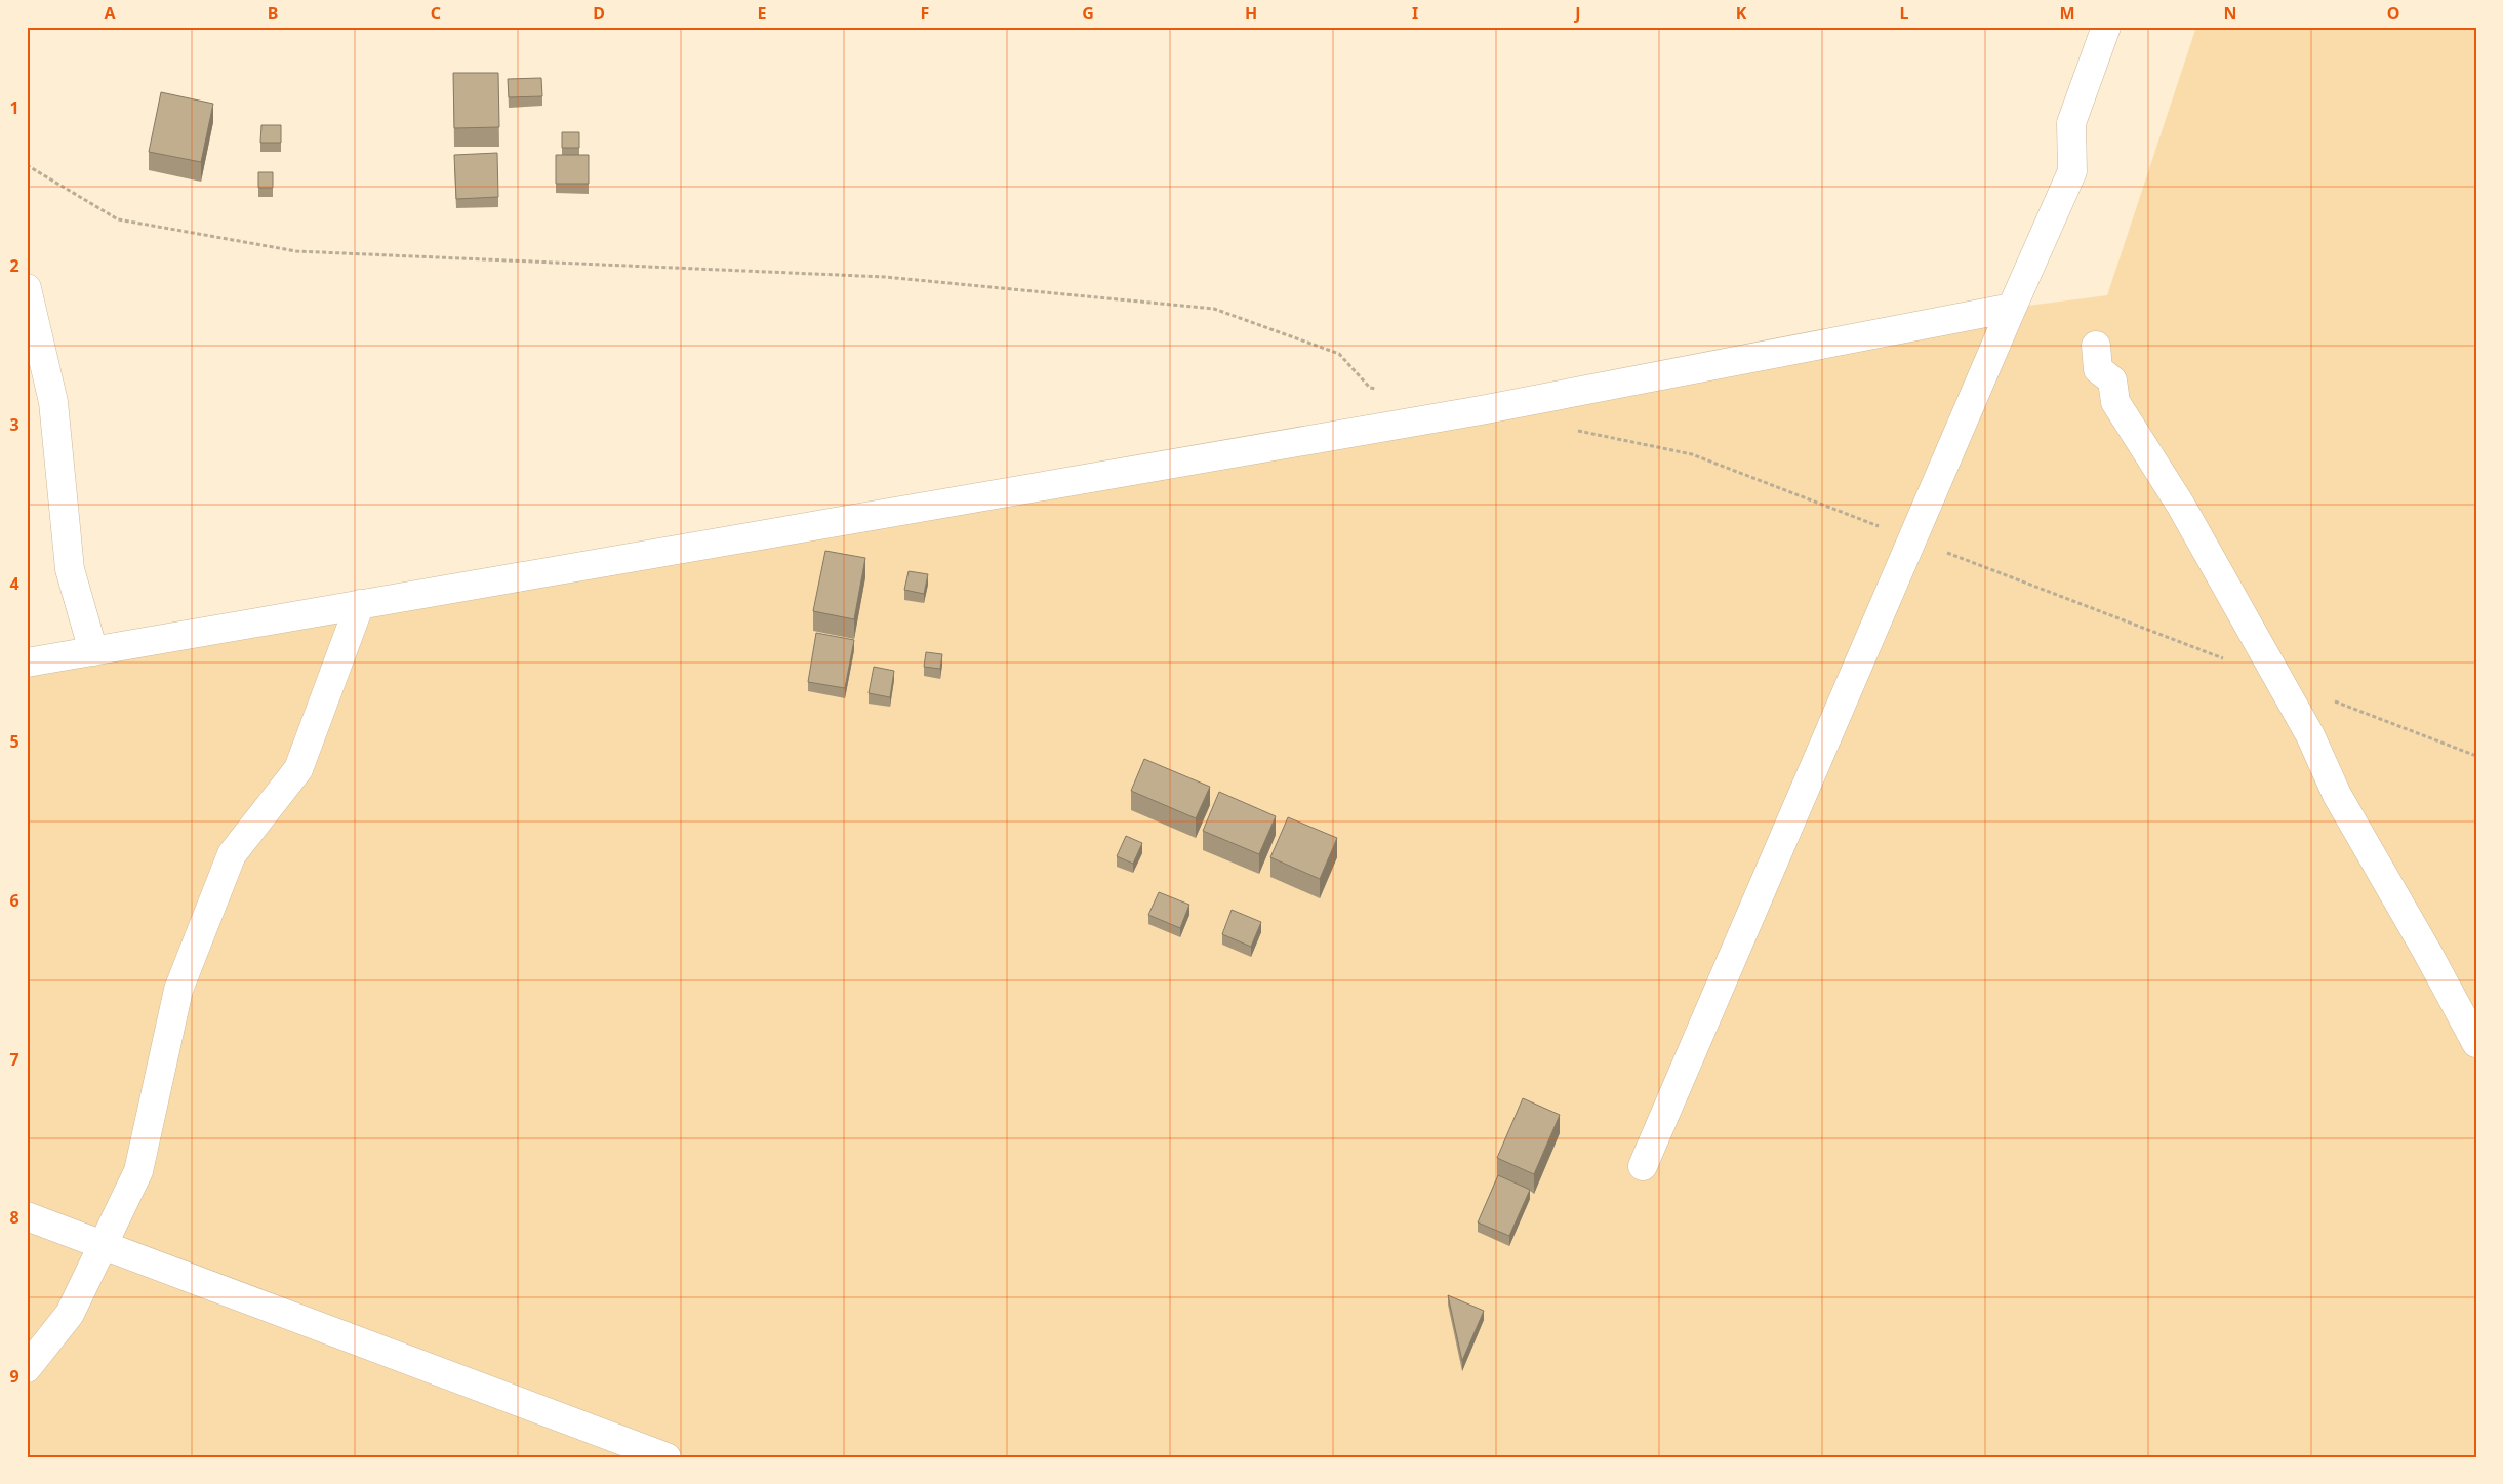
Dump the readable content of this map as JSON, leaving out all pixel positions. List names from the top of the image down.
{
  "grid": {
    "columns": [
      "A",
      "B",
      "C",
      "D",
      "E",
      "F",
      "G",
      "H",
      "I",
      "J",
      "K",
      "L",
      "M",
      "N",
      "O"
    ],
    "rows": [
      "1",
      "2",
      "3",
      "4",
      "5",
      "6",
      "7",
      "8",
      "9"
    ]
  }
}
